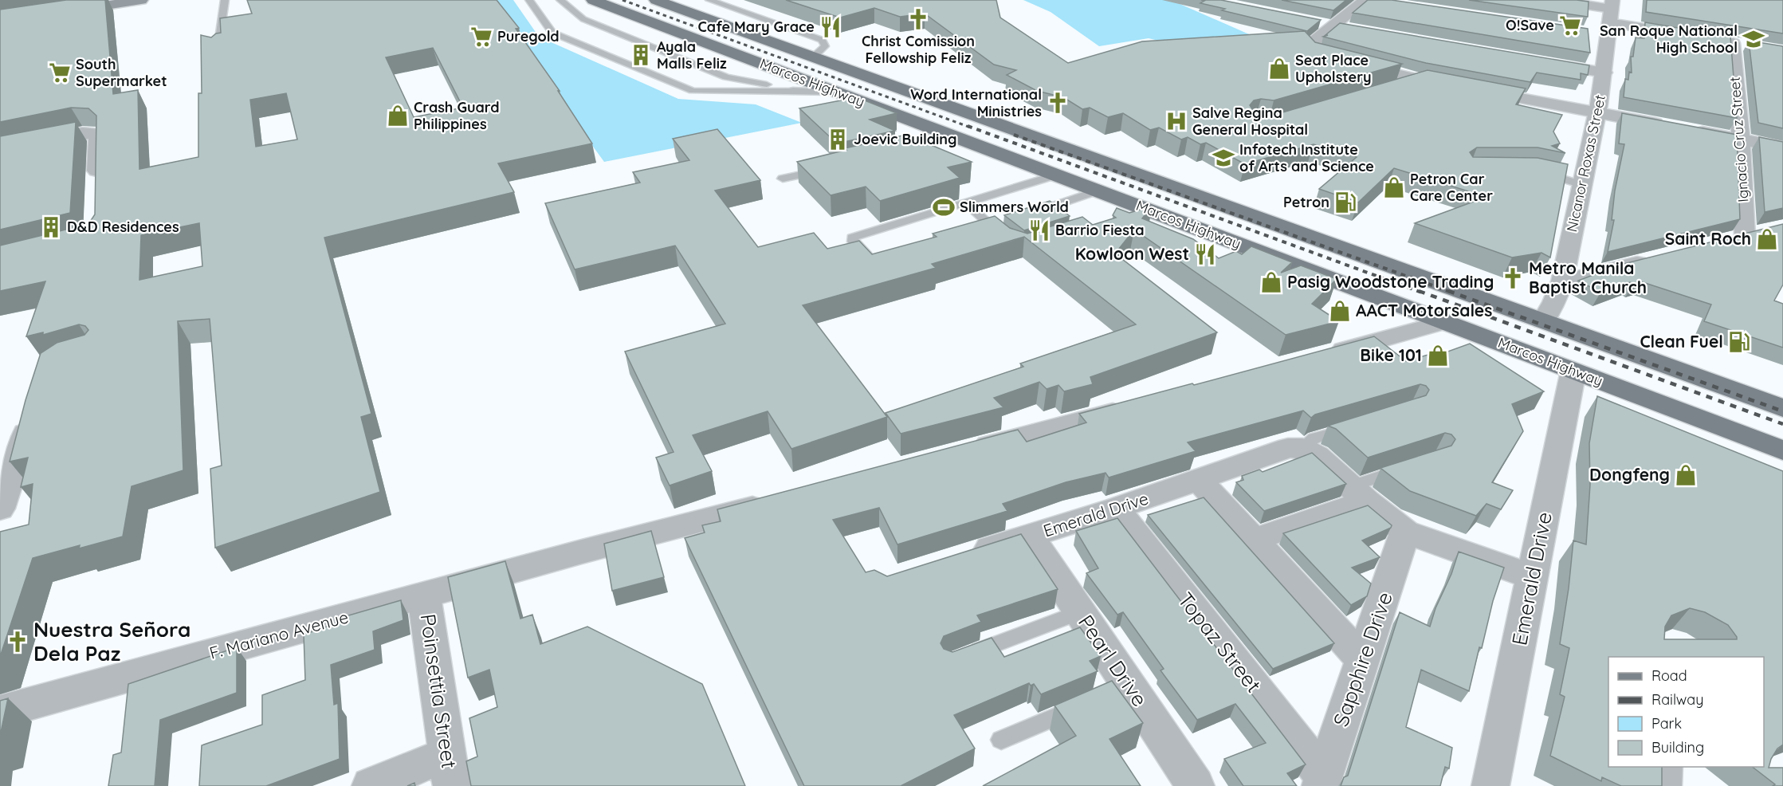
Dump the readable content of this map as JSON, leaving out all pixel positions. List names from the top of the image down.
{
  "streets": {
    "main road": ["Marcos Highway"],
    "street": [
      "Ignacio Cruz Street",
      "Nicanor Roxas Street",
      "Emerald Drive",
      "F. Mariano Avenue",
      "Topaz Street",
      "Sapphire Drive",
      "Pearl Drive",
      "Poinsettia Street"
    ]
  },
  "crossings": [
    ["Marcos Highway", "Nicanor Roxas Street"],
    ["Marcos Highway", "Emerald Drive"],
    ["Emerald Drive", "Topaz Street"],
    ["Emerald Drive", "Pearl Drive"],
    ["F. Mariano Avenue", "Poinsettia Street"],
    ["Topaz Street", "Sapphire Drive"]
  ],
  "places": {
    "church": [
      "Christ Comission Fellowship Feliz",
      "Word International Ministries",
      "Metro Manila Baptist Church",
      "Nuestra Señora Dela Paz"
    ],
    "supermarket": ["O!Save", "Puregold", "South Supermarket"],
    "restaurant": ["Cafe Mary Grace", "Barrio Fiesta", "Kowloon West"],
    "school or university": ["San Roque National High School", "Infotech Institute of Arts and Science"],
    "building": ["Ayala Malls Feliz", "Joevic Building", "D&D Residences"],
    "shop": [
      "Seat Place Upholstery",
      "Crash Guard Philippines",
      "Petron Car Care Center",
      "Saint Roch",
      "Pasig Woodstone Trading",
      "AACT Motorsales",
      "Bike 101",
      "Dongfeng"
    ],
    "hospital": ["Salve Regina General Hospital"],
    "fuel station": ["Petron", "Clean Fuel"],
    "sports": ["Slimmers World"]
  },
  "legend": [
    "Road",
    "Railway",
    "Park",
    "Building"
  ]
}
